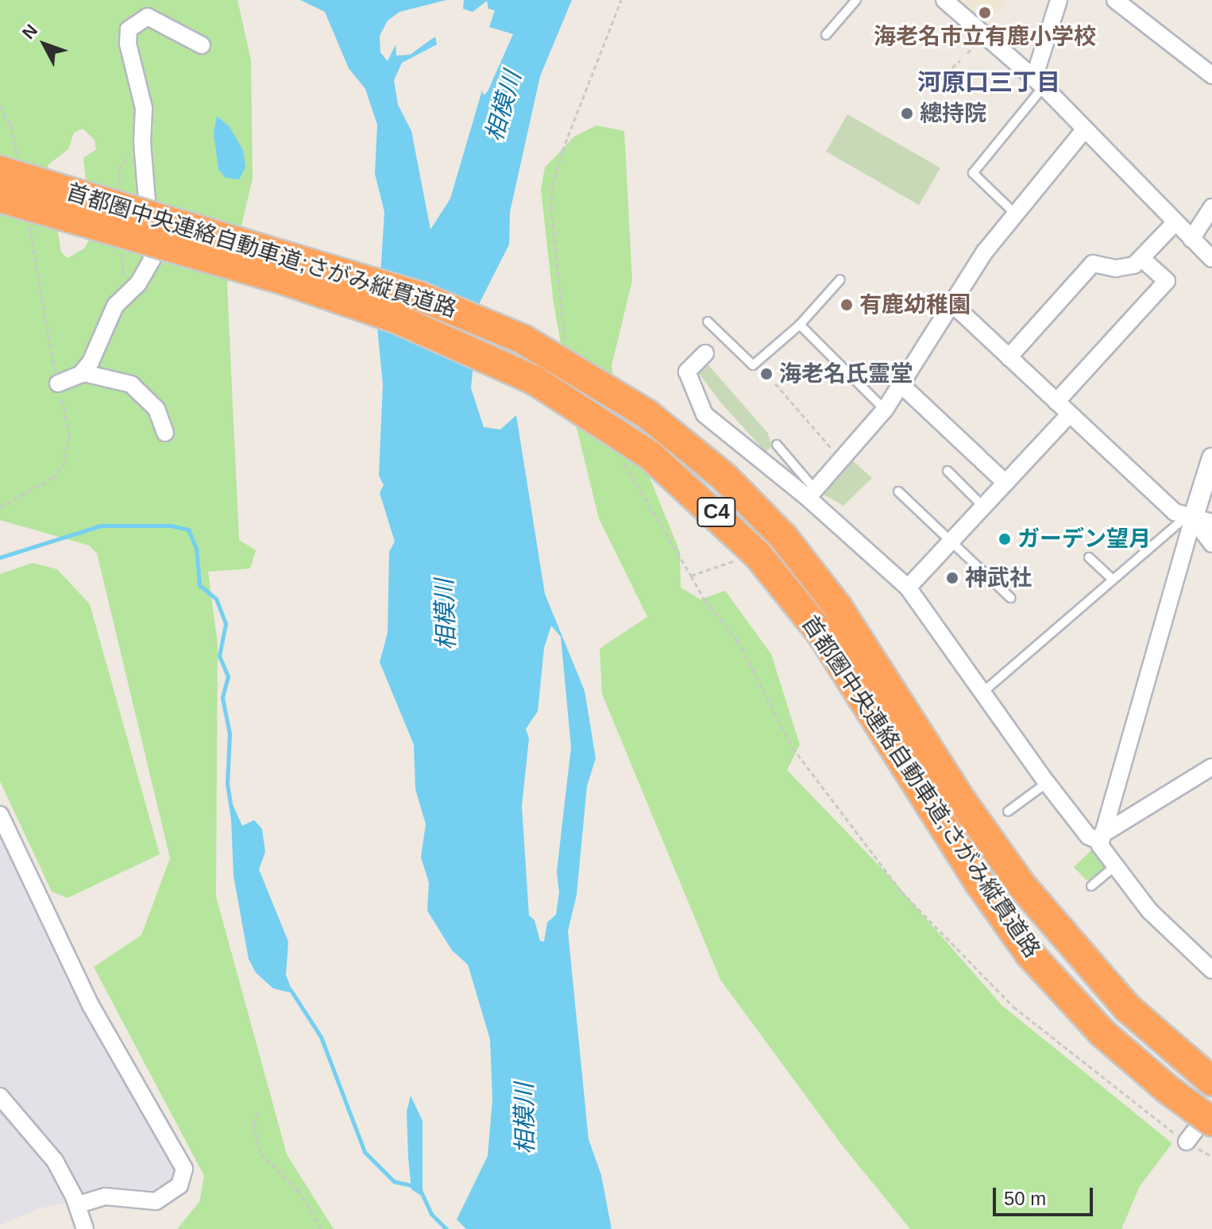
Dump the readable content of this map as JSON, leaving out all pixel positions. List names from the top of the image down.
{
  "streets": {
    "highway": ["首都圏中央連絡自動車道;さがみ縦貫道路", "C4"]
  },
  "districts": ["河原口三丁目"],
  "water": ["相模川"],
  "places": [
    "海老名市立有鹿小学校",
    "總持院",
    "有鹿幼稚園",
    "海老名氏霊堂",
    "ガーデン望月",
    "神武社"
  ],
  "scale_bar": "50 m",
  "north": "top left"
}
